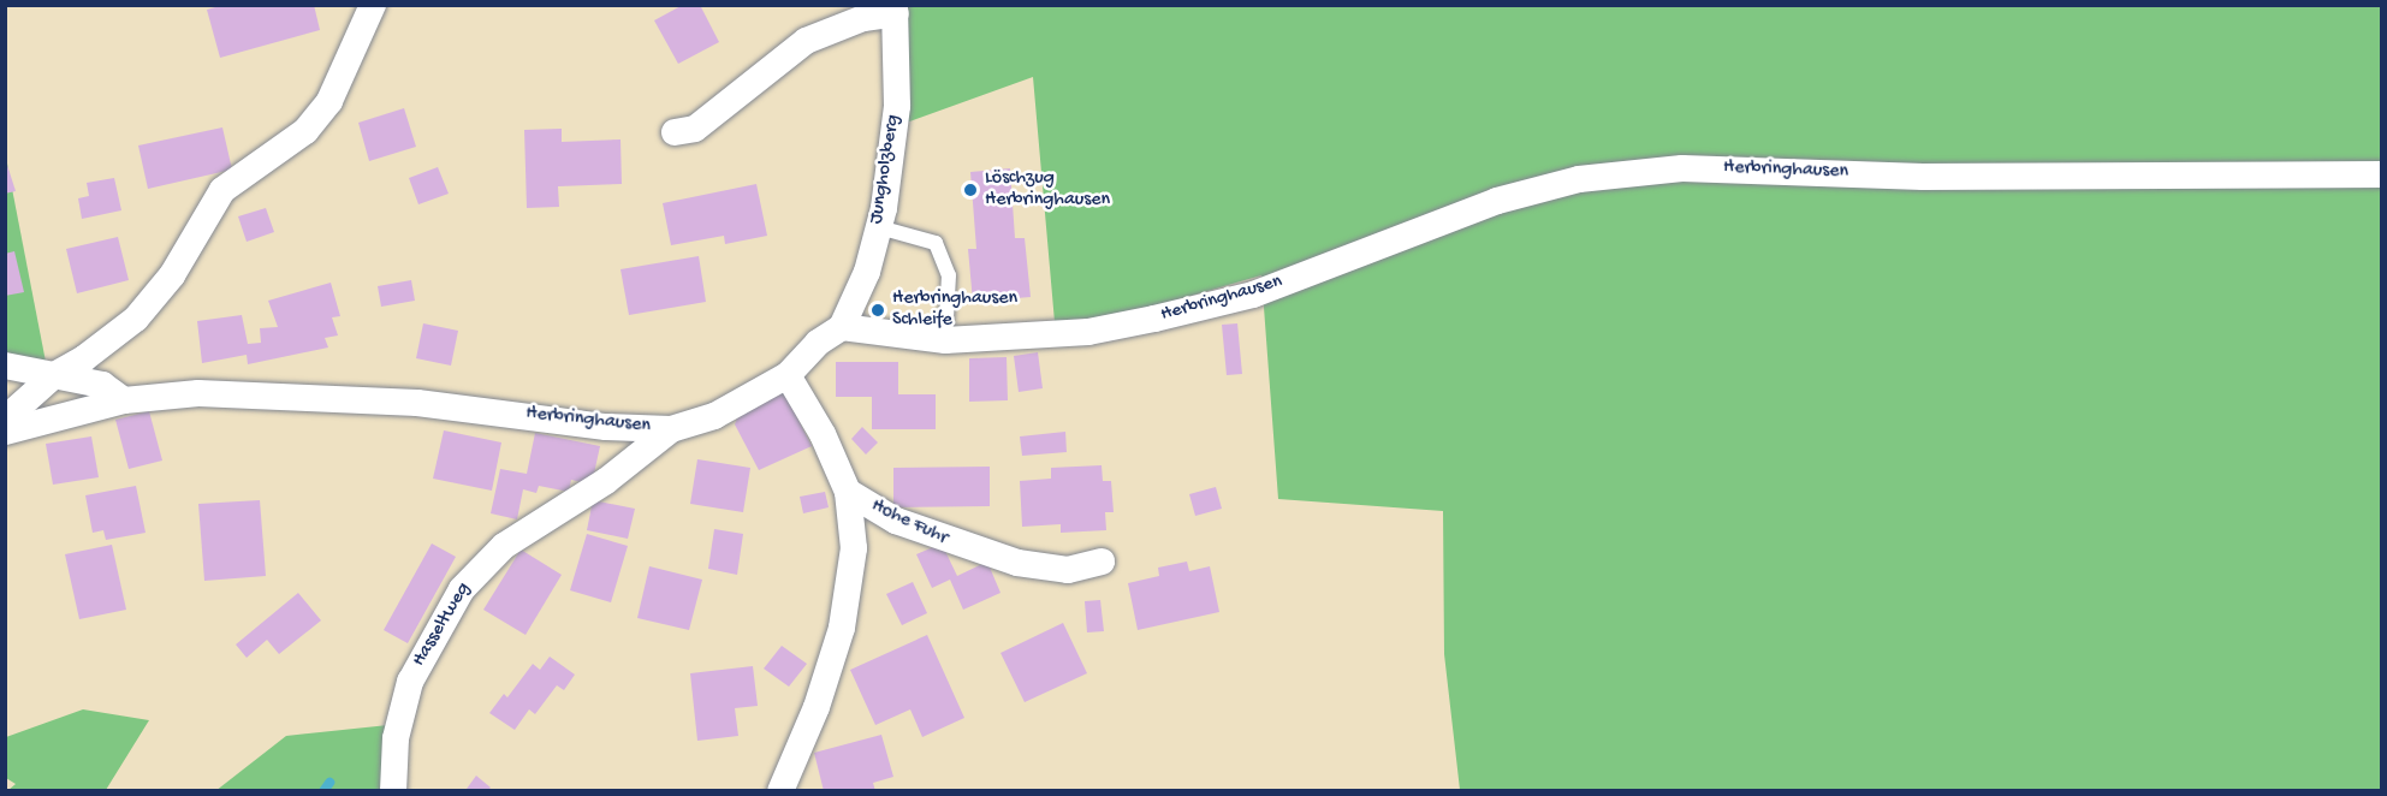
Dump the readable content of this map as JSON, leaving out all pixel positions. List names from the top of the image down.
{
  "streets": {
    "street": [
      "Jungholzberg",
      "Herbringhausen",
      "Hohe Fuhr",
      "Hasseltweg"
    ]
  },
  "crossings": [
    ["Jungholzberg", "Herbringhausen"],
    ["Herbringhausen", "Hohe Fuhr"],
    ["Herbringhausen", "Hasseltweg"]
  ],
  "places": ["Löschzug Herbringhausen", "Herbringhausen Schleife"]
}
